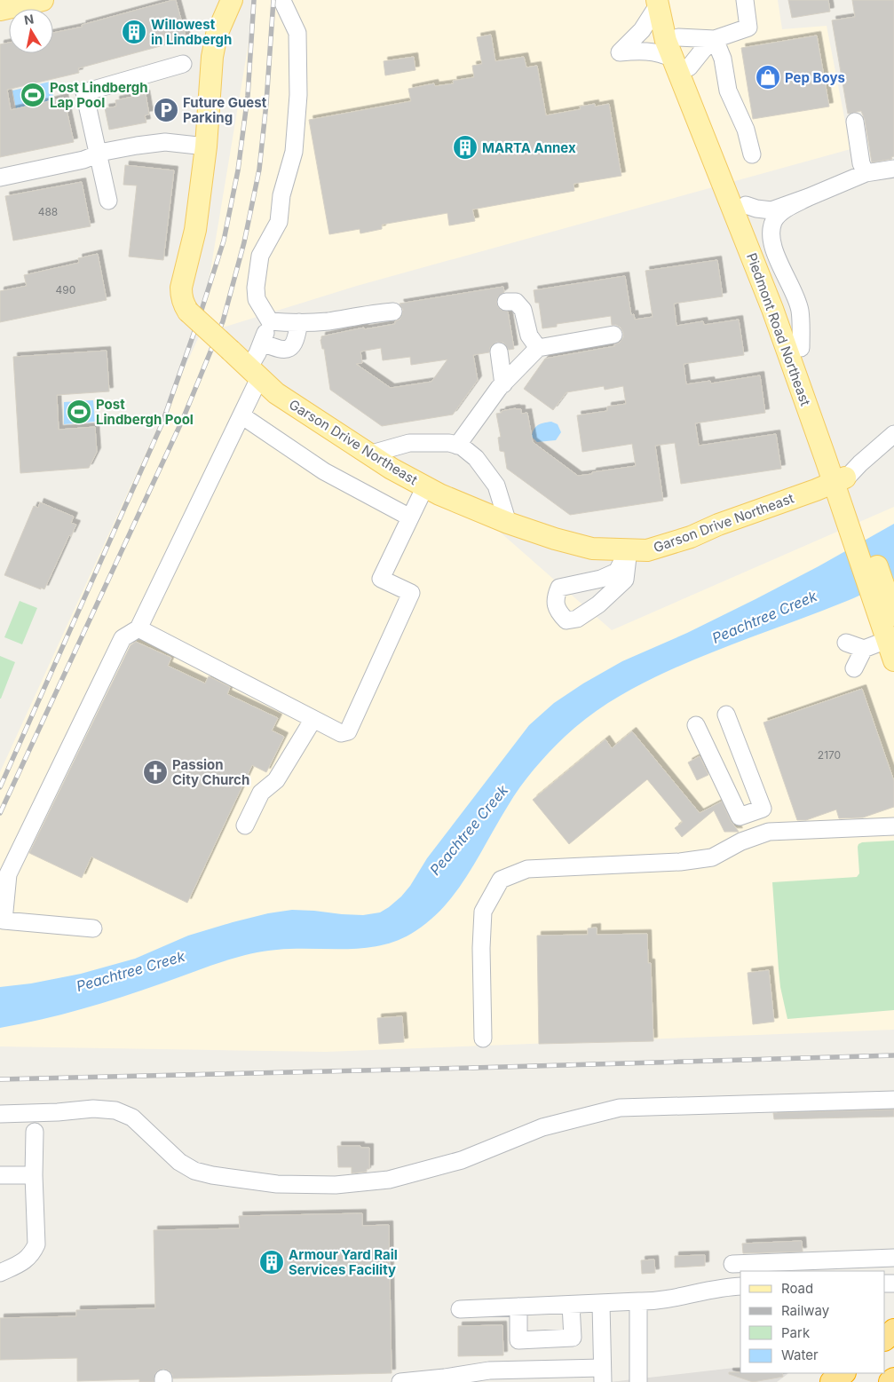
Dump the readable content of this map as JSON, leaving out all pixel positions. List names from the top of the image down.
{
  "streets": {
    "main road": ["Piedmont Road Northeast", "Garson Drive Northeast"]
  },
  "crossings": [
    ["Piedmont Road Northeast", "Garson Drive Northeast"]
  ],
  "water": ["Peachtree Creek"],
  "places": {
    "building": ["Willowest in Lindbergh", "MARTA Annex", "Armour Yard Rail Services Facility"],
    "shop": ["Pep Boys"],
    "sports": ["Post Lindbergh Lap Pool", "Post Lindbergh Pool"],
    "parking": ["Future Guest Parking"],
    "church": ["Passion City Church"]
  },
  "house_numbers": ["488", "490", "2170"],
  "legend": [
    "Road",
    "Railway",
    "Park",
    "Water"
  ],
  "north": "top"
}
